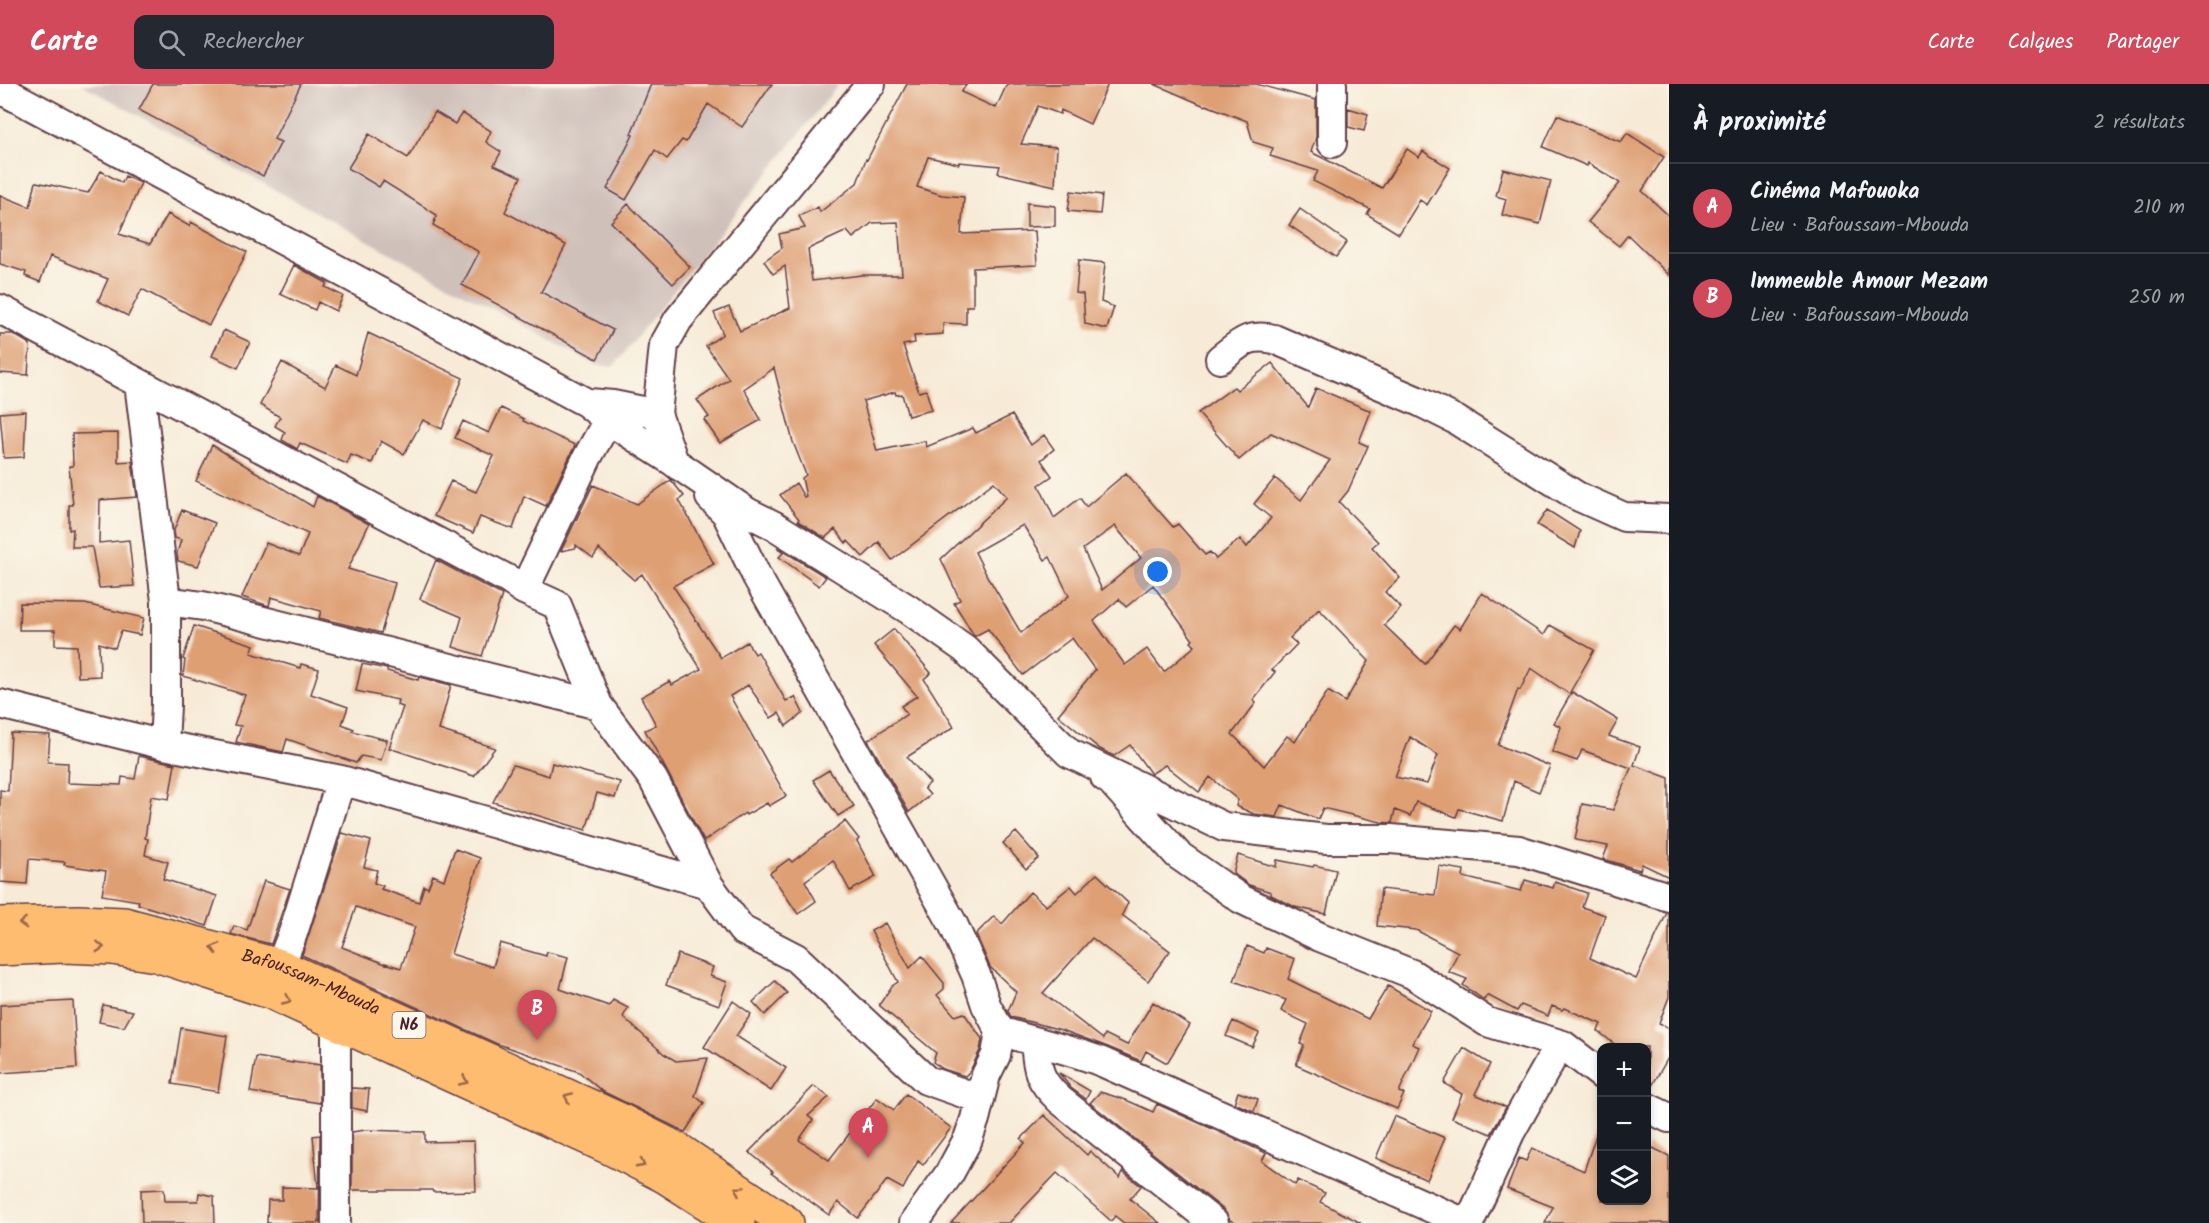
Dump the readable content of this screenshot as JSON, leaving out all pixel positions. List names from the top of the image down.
{
  "streets": {
    "highway": ["Bafoussam-Mbouda", "N6"]
  },
  "page": {
    "header": "Carte",
    "search": "Rechercher",
    "nav": ["Carte", "Calques", "Partager"],
    "heading": ["À proximité", "2 résultats"],
    "list": [
      {
        "mark": "A",
        "name": "Cinéma Mafouoka",
        "note": "Lieu · Bafoussam-Mbouda",
        "value": "210 m"
      },
      {
        "mark": "B",
        "name": "Immeuble Amour Mezam",
        "note": "Lieu · Bafoussam-Mbouda",
        "value": "250 m"
      }
    ],
    "pins": ["B", "A"],
    "map_buttons": ["+", "−"]
  }
}
